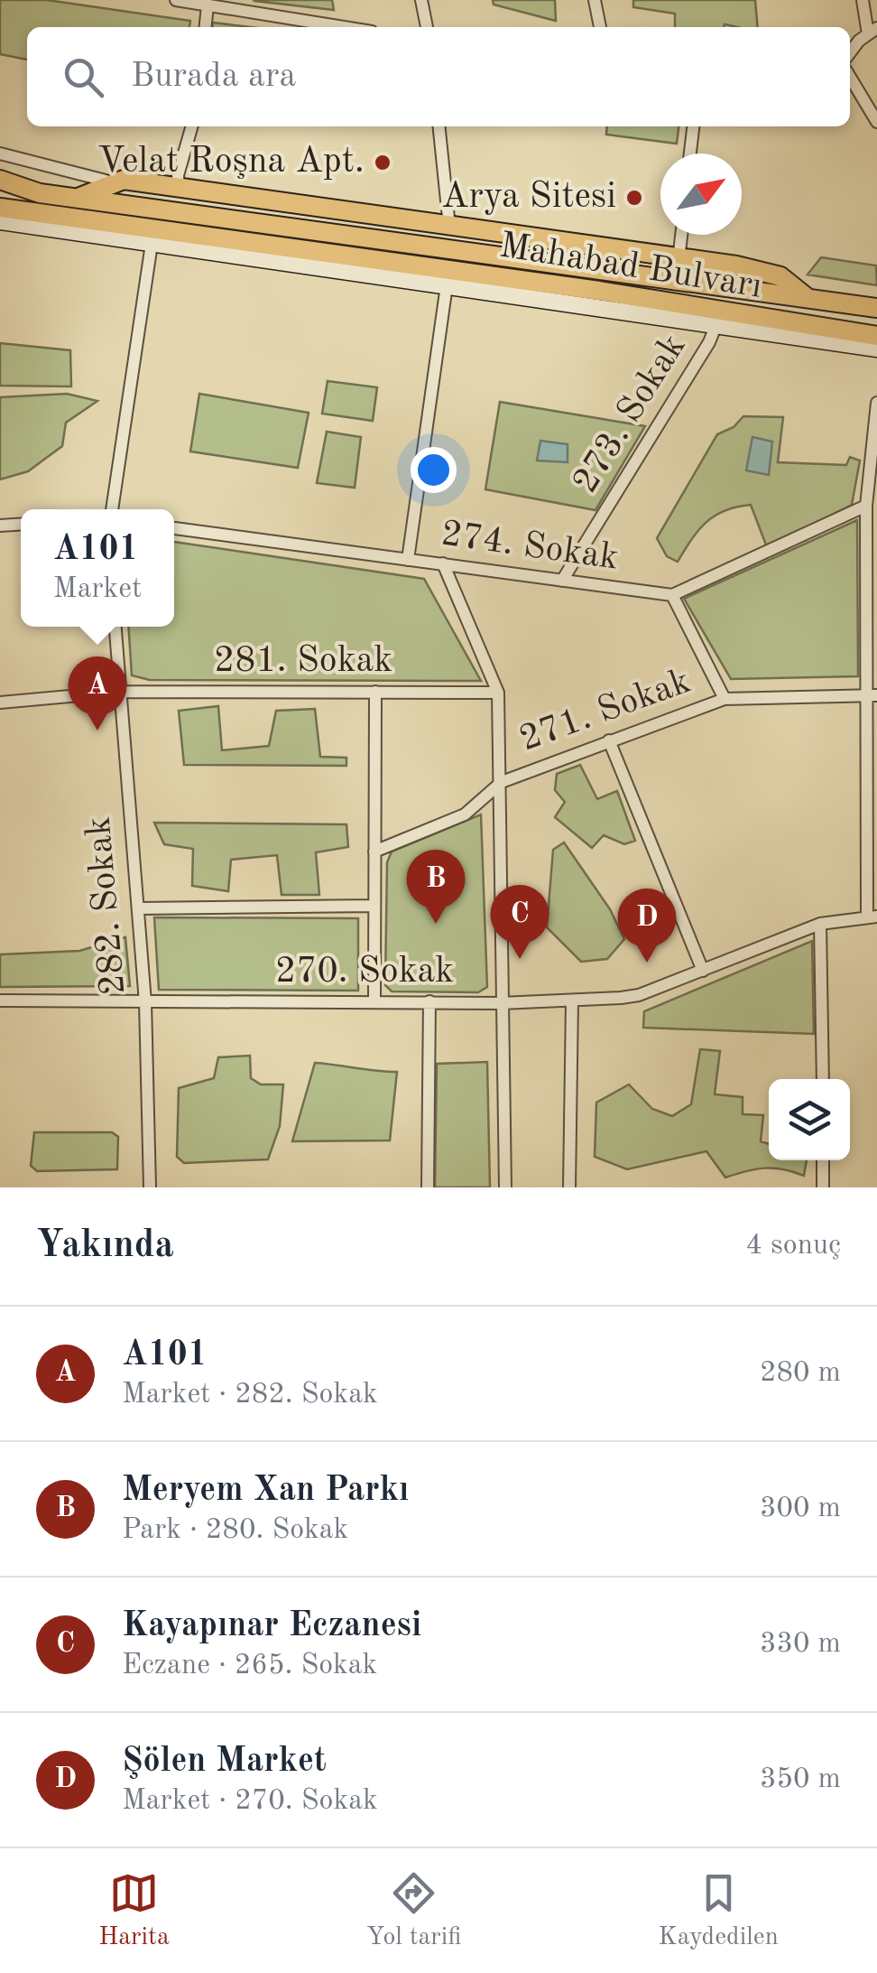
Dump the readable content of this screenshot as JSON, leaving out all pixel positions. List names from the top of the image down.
{
  "streets": {
    "main road": ["Mahabad Bulvarı"],
    "street": [
      "273. Sokak",
      "274. Sokak",
      "281. Sokak",
      "271. Sokak",
      "282. Sokak",
      "270. Sokak"
    ]
  },
  "crossings": [
    ["273. Sokak", "274. Sokak"],
    ["281. Sokak", "282. Sokak"],
    ["282. Sokak", "270. Sokak"]
  ],
  "places": ["Velat Roşna Apt.", "Arya Sitesi"],
  "north": "top right",
  "page": {
    "search": "Burada ara",
    "popup": ["A101", "Market"],
    "pins": [
      "A",
      "B",
      "C",
      "D"
    ],
    "heading": ["Yakında", "4 sonuç"],
    "list": [
      {
        "mark": "A",
        "name": "A101",
        "note": "Market · 282. Sokak",
        "value": "280 m"
      },
      {
        "mark": "B",
        "name": "Meryem Xan Parkı",
        "note": "Park · 280. Sokak",
        "value": "300 m"
      },
      {
        "mark": "C",
        "name": "Kayapınar Eczanesi",
        "note": "Eczane · 265. Sokak",
        "value": "330 m"
      },
      {
        "mark": "D",
        "name": "Şölen Market",
        "note": "Market · 270. Sokak",
        "value": "350 m"
      }
    ],
    "nav": ["Harita", "Yol tarifi", "Kaydedilen"]
  }
}
